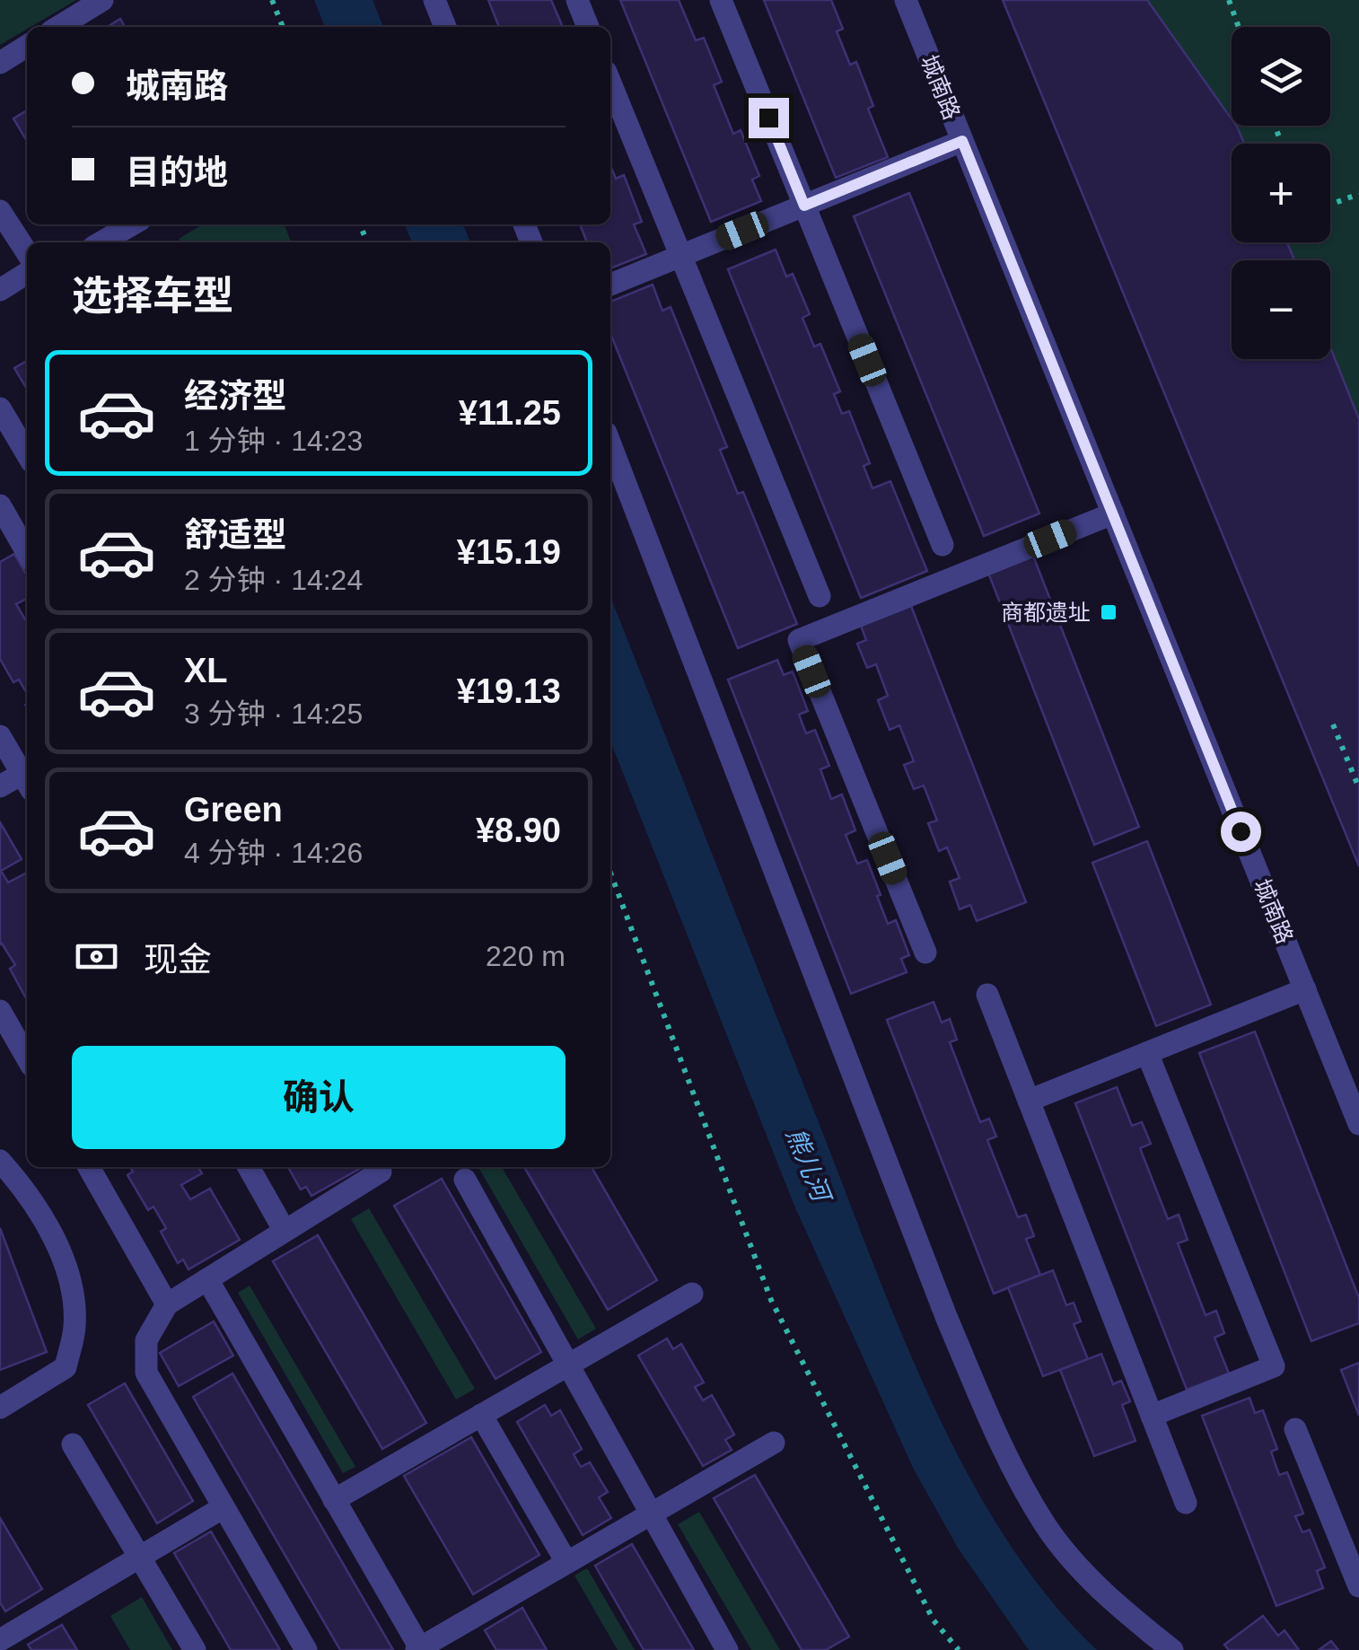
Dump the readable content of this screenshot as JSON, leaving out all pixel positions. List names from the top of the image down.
{
  "streets": {
    "street": ["城南路"]
  },
  "water": ["熊儿河"],
  "places": {
    "transit": ["商都遗址"]
  },
  "page": {
    "map_buttons": ["+", "−"],
    "banner": ["城南路", "目的地"],
    "heading": "选择车型",
    "list": [
      {
        "name": "经济型",
        "note": "1 分钟 · 14:23",
        "value": "¥11.25"
      },
      {
        "name": "舒适型",
        "note": "2 分钟 · 14:24",
        "value": "¥15.19"
      },
      {
        "name": "XL",
        "note": "3 分钟 · 14:25",
        "value": "¥19.13"
      },
      {
        "name": "Green",
        "note": "4 分钟 · 14:26",
        "value": "¥8.90"
      }
    ],
    "pay": ["现金", "220 m"],
    "buttons": "确认"
  }
}
